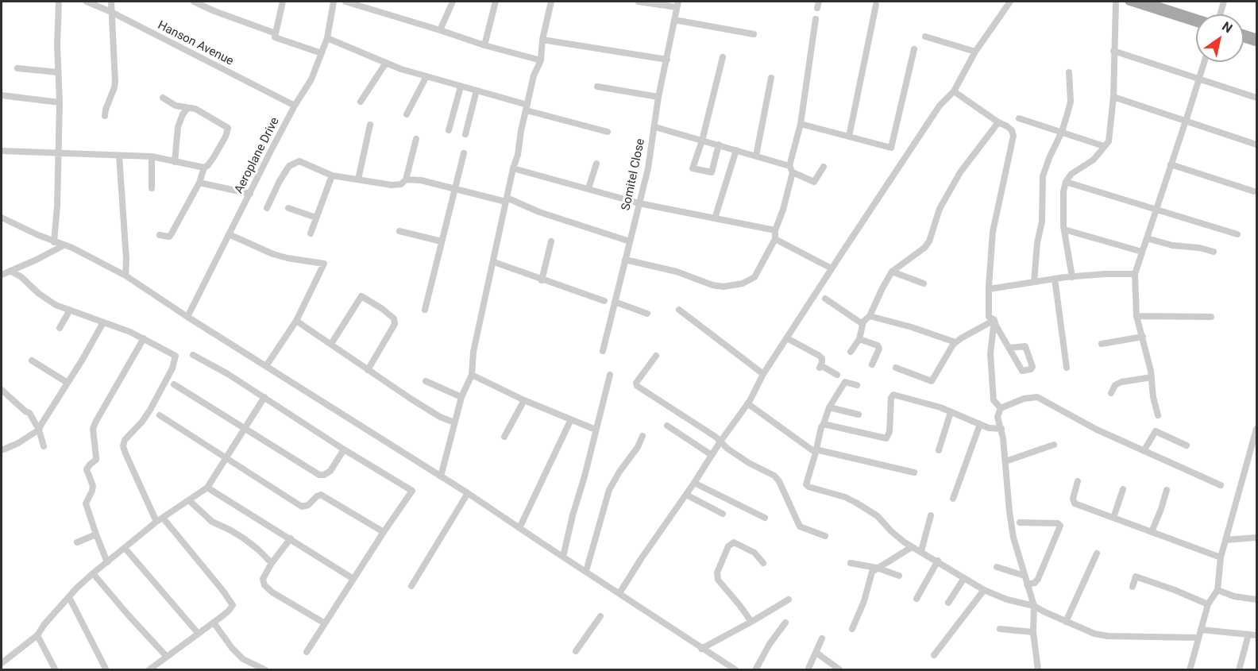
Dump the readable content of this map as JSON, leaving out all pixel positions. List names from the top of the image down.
{
  "streets": {
    "street": ["Hanson Avenue", "Aeroplane Drive", "Somitel Close"]
  },
  "crossings": [
    ["Hanson Avenue", "Aeroplane Drive"]
  ],
  "north": "top right"
}
